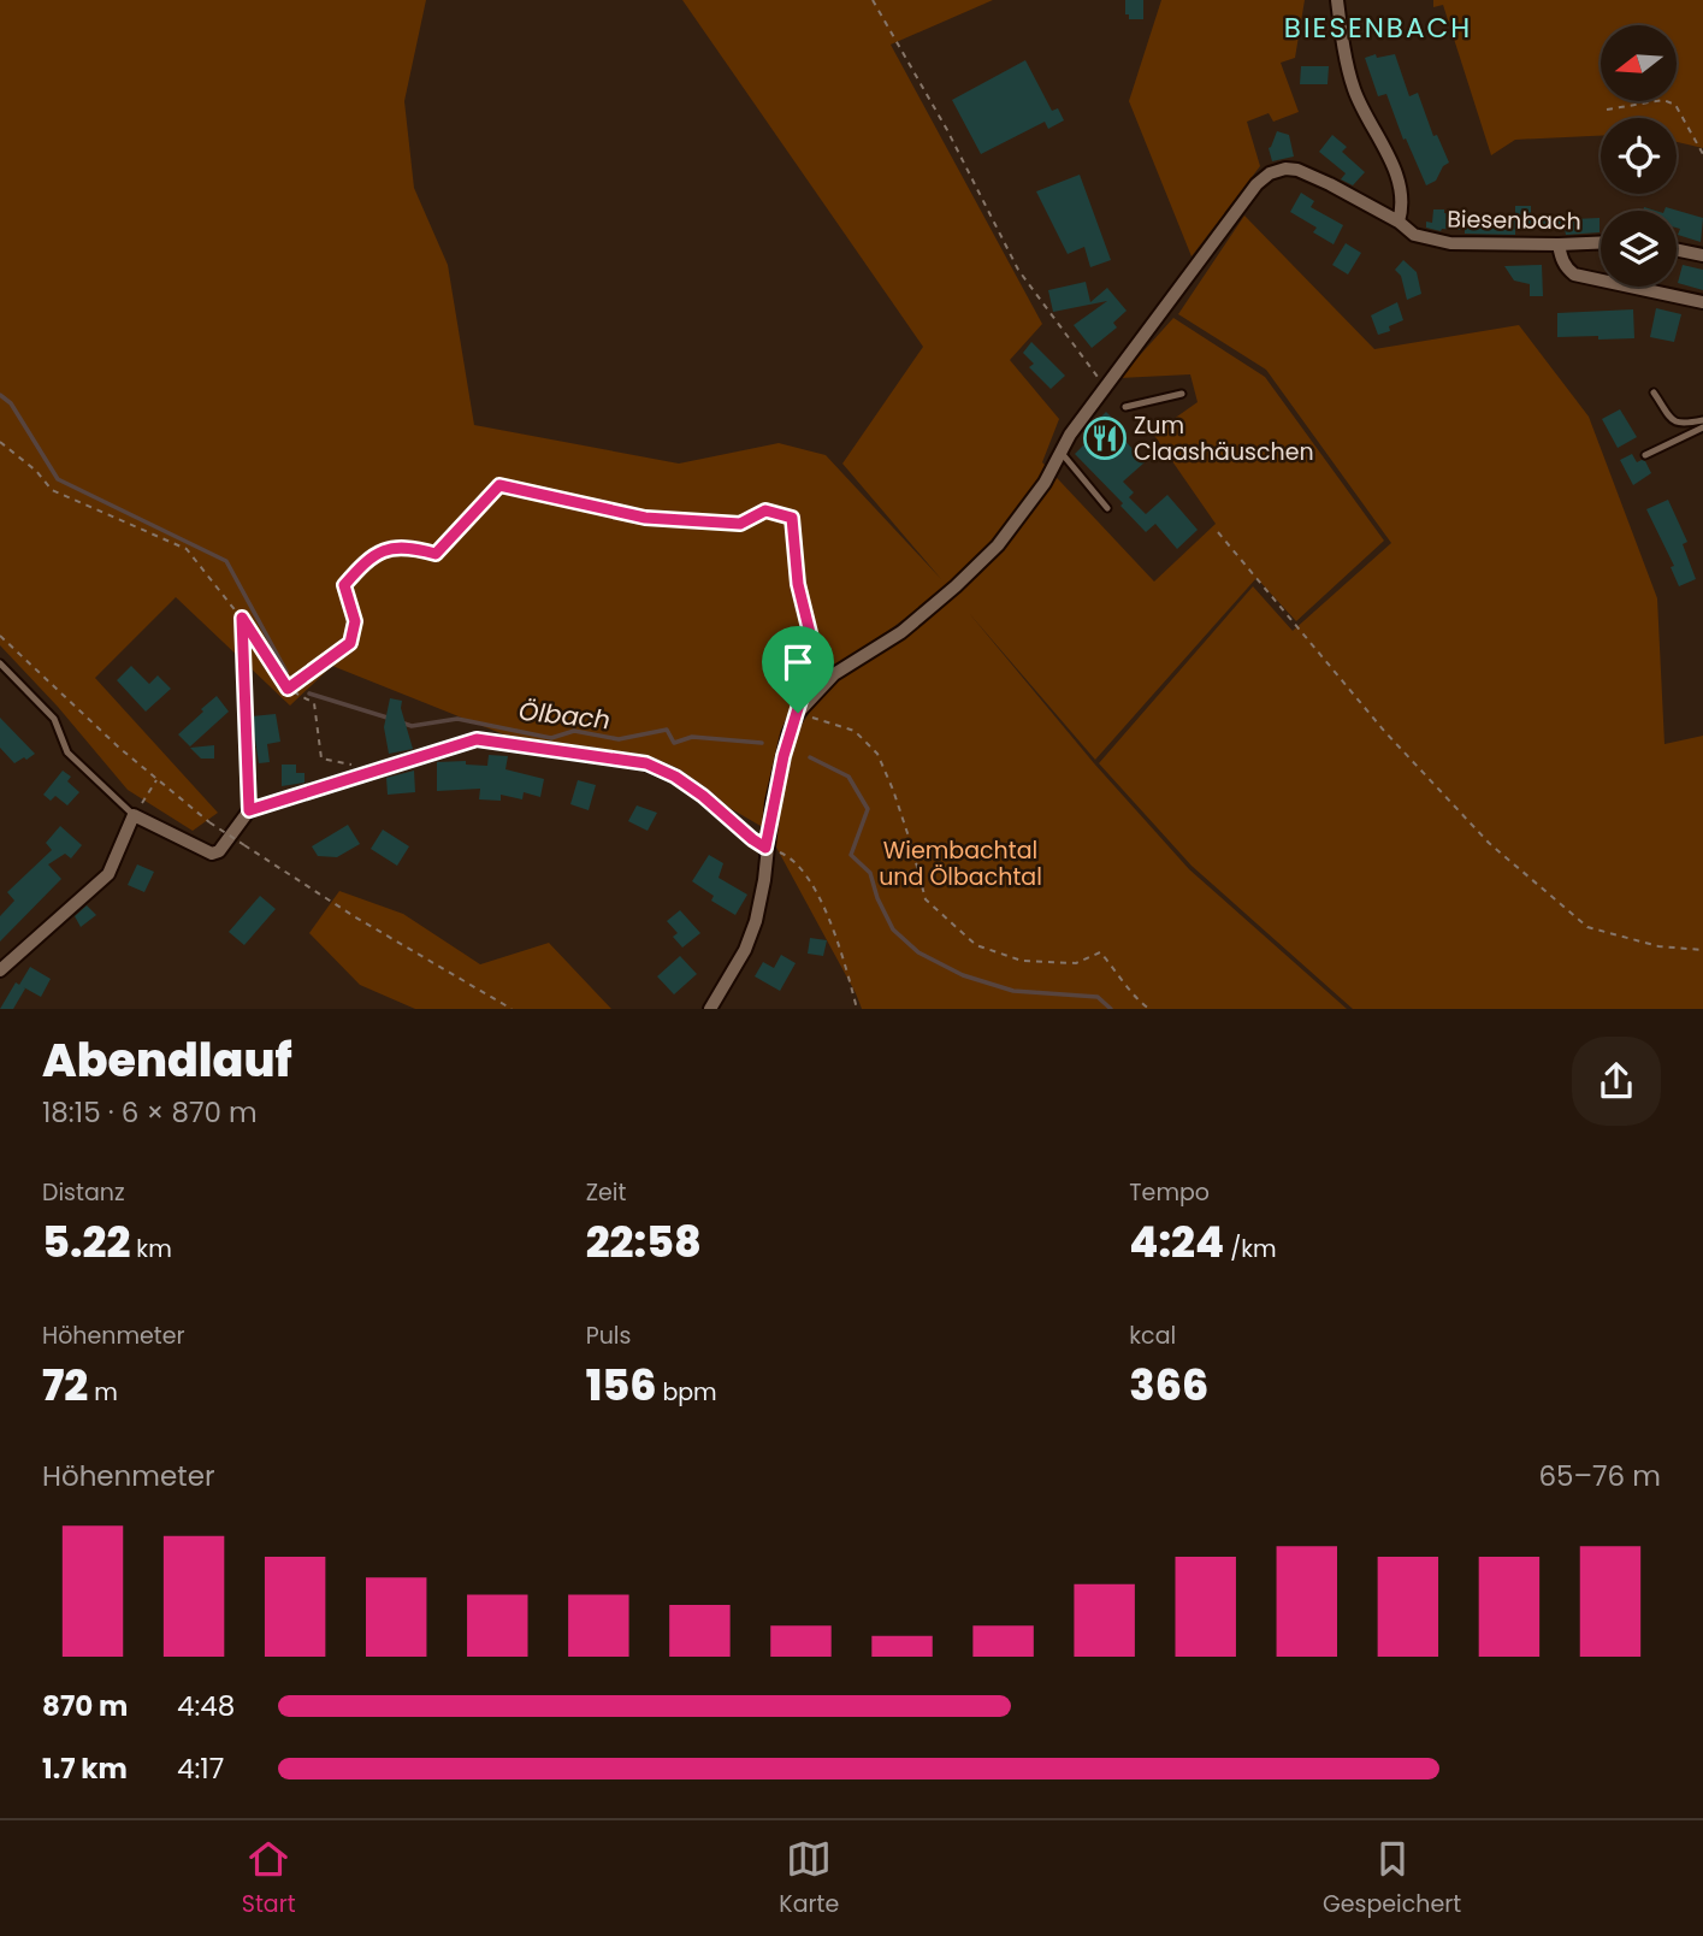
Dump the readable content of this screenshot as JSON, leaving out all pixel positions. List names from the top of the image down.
{
  "streets": {
    "street": ["Biesenbach"]
  },
  "districts": ["BIESENBACH"],
  "water": ["Ölbach"],
  "parks": ["Wiembachtal und Ölbachtal"],
  "places": {
    "restaurant": ["Zum Claashäuschen"]
  },
  "north": "left",
  "page": {
    "heading": ["Abendlauf", "18:15 · 6 × 870 m"],
    "stats": [
      ["Distanz", "5.22 km"],
      ["Zeit", "22:58"],
      ["Tempo", "4:24 /km"],
      ["Höhenmeter", "72 m"],
      ["Puls", "156 bpm"],
      ["kcal", "366"]
    ],
    "chart": ["Höhenmeter", "65–76 m"],
    "list": [
      {
        "name": "870 m",
        "note": "4:48"
      },
      {
        "name": "1.7 km",
        "note": "4:17"
      }
    ],
    "tabs": ["Start", "Karte", "Gespeichert"]
  }
}
